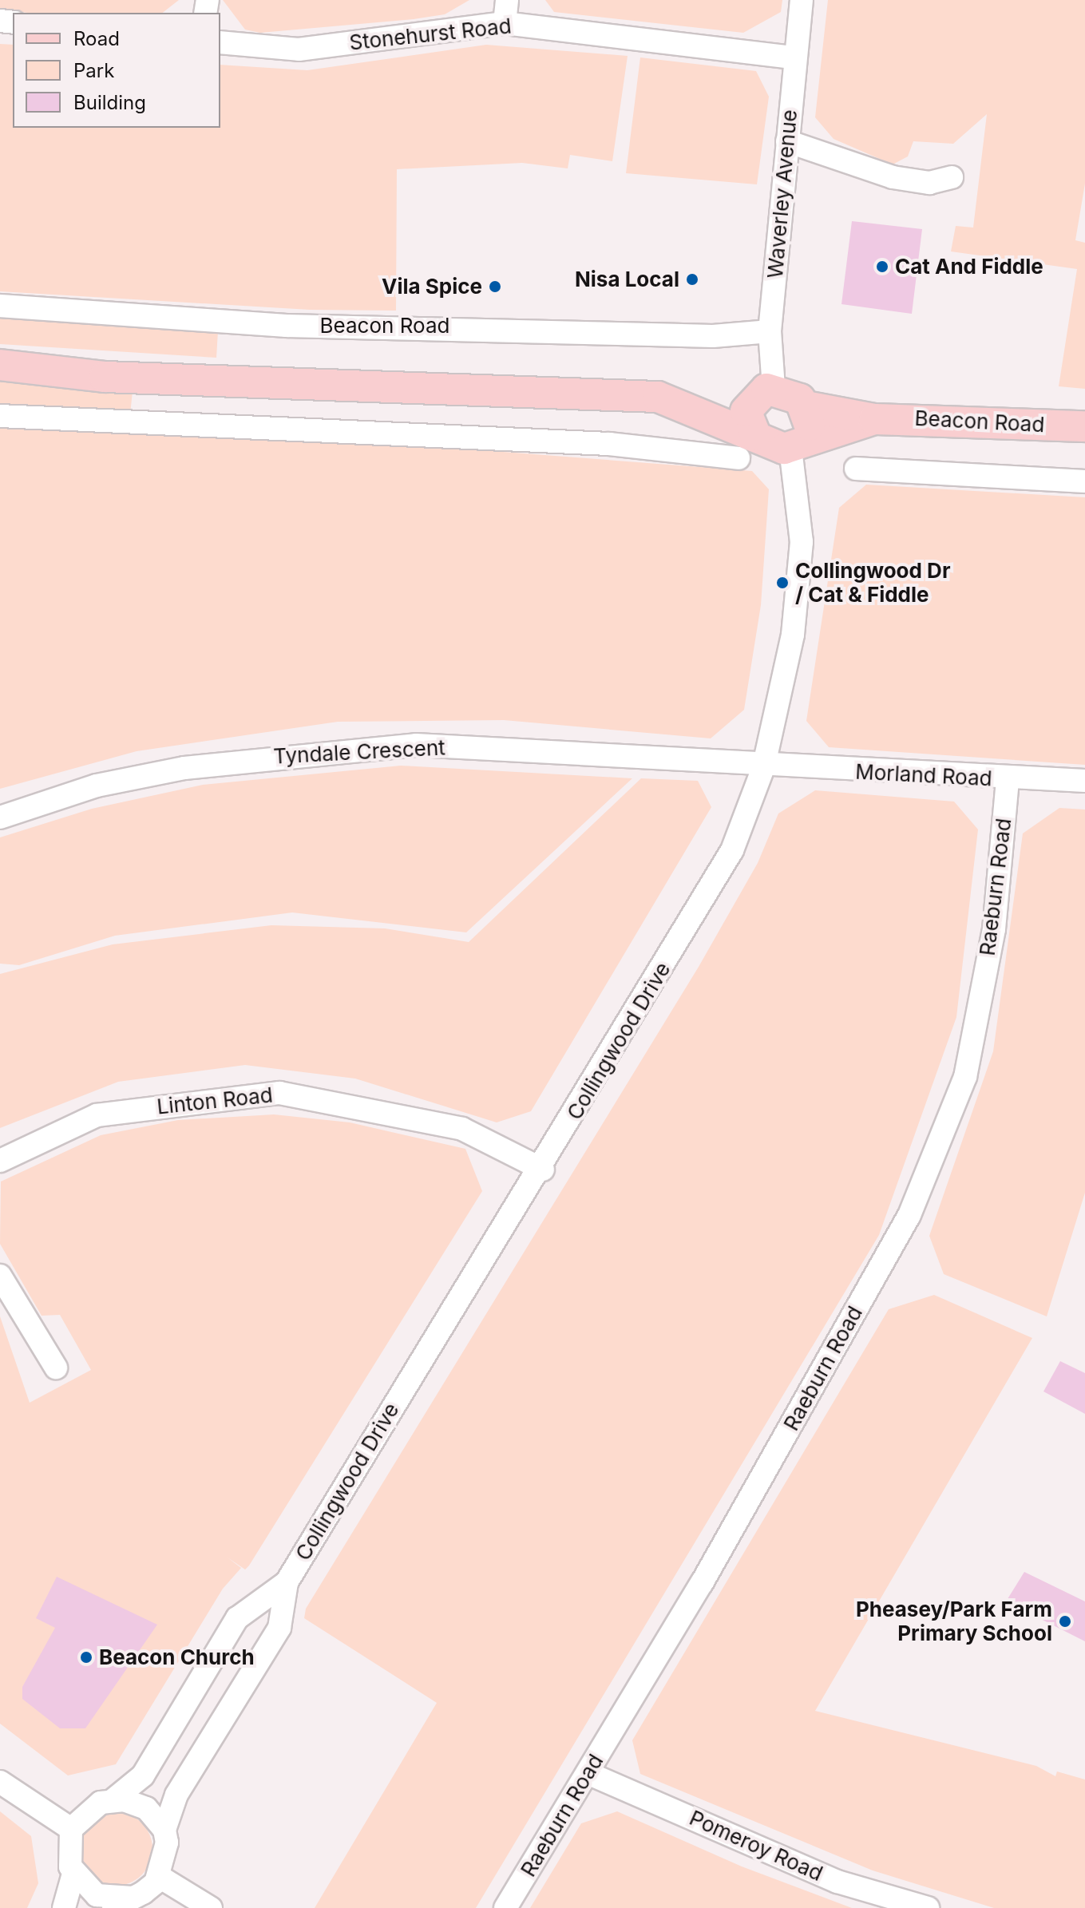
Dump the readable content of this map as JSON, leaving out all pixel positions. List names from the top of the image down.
{
  "streets": {
    "main road": ["Beacon Road"],
    "street": [
      "Stonehurst Road",
      "Waverley Avenue",
      "Tyndale Crescent",
      "Morland Road",
      "Raeburn Road",
      "Collingwood Drive",
      "Linton Road",
      "Pomeroy Road"
    ]
  },
  "crossings": [
    ["Stonehurst Road", "Waverley Avenue"],
    ["Waverley Avenue", "Beacon Road"],
    ["Waverley Avenue", "Collingwood Drive"],
    ["Beacon Road", "Collingwood Drive"],
    ["Tyndale Crescent", "Morland Road"],
    ["Tyndale Crescent", "Collingwood Drive"],
    ["Morland Road", "Raeburn Road"],
    ["Morland Road", "Collingwood Drive"],
    ["Raeburn Road", "Pomeroy Road"],
    ["Collingwood Drive", "Linton Road"]
  ],
  "places": [
    "Cat And Fiddle",
    "Nisa Local",
    "Vila Spice",
    "Collingwood Dr / Cat & Fiddle",
    "Pheasey/Park Farm Primary School",
    "Beacon Church"
  ],
  "legend": ["Road", "Park", "Building"]
}
